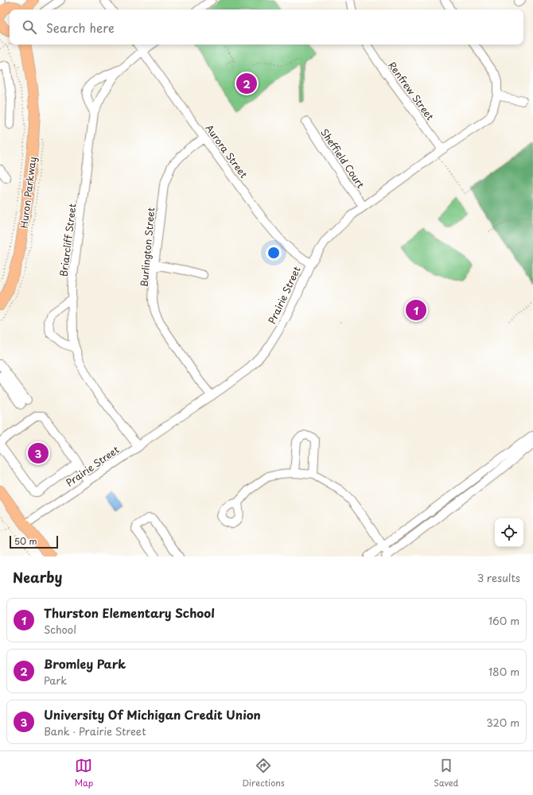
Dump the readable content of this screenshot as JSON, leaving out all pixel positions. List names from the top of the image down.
{
  "streets": {
    "main road": ["Huron Parkway"],
    "street": [
      "Renfrew Street",
      "Aurora Street",
      "Sheffield Court",
      "Briarcliff Street",
      "Burlington Street",
      "Prairie Street"
    ]
  },
  "crossings": [
    ["Renfrew Street", "Prairie Street"],
    ["Aurora Street", "Briarcliff Street"],
    ["Aurora Street", "Burlington Street"],
    ["Aurora Street", "Prairie Street"],
    ["Sheffield Court", "Prairie Street"],
    ["Briarcliff Street", "Prairie Street"],
    ["Burlington Street", "Prairie Street"]
  ],
  "scale_bar": "50 m",
  "page": {
    "search": "Search here",
    "pins": ["2", "1", "3"],
    "scale": "50 m",
    "heading": ["Nearby", "3 results"],
    "list": [
      {
        "mark": "1",
        "name": "Thurston Elementary School",
        "note": "School",
        "value": "160 m"
      },
      {
        "mark": "2",
        "name": "Bromley Park",
        "note": "Park",
        "value": "180 m"
      },
      {
        "mark": "3",
        "name": "University Of Michigan Credit Union",
        "note": "Bank · Prairie Street",
        "value": "320 m"
      }
    ],
    "nav": ["Map", "Directions", "Saved"]
  }
}
